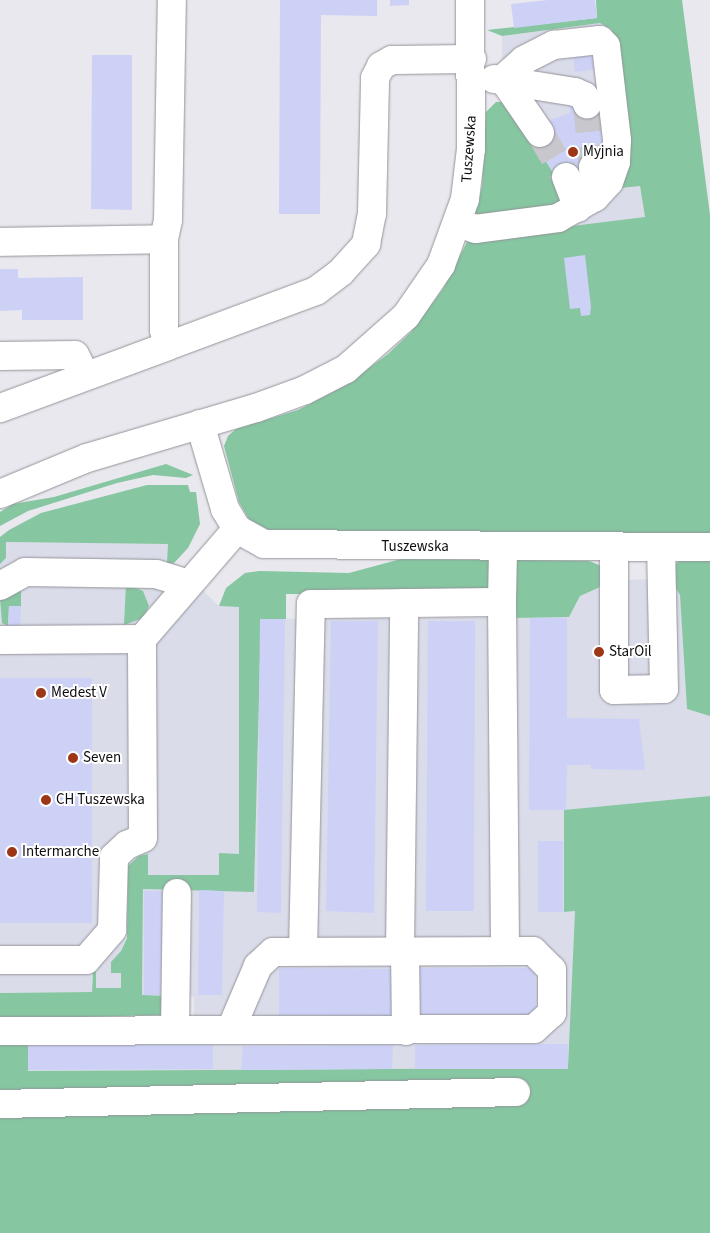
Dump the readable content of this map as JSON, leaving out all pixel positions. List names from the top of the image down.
{
  "streets": {
    "street": ["Tuszewska"]
  },
  "places": [
    "Myjnia",
    "StarOil",
    "Medest V",
    "Seven",
    "CH Tuszewska",
    "Intermarche"
  ]
}
